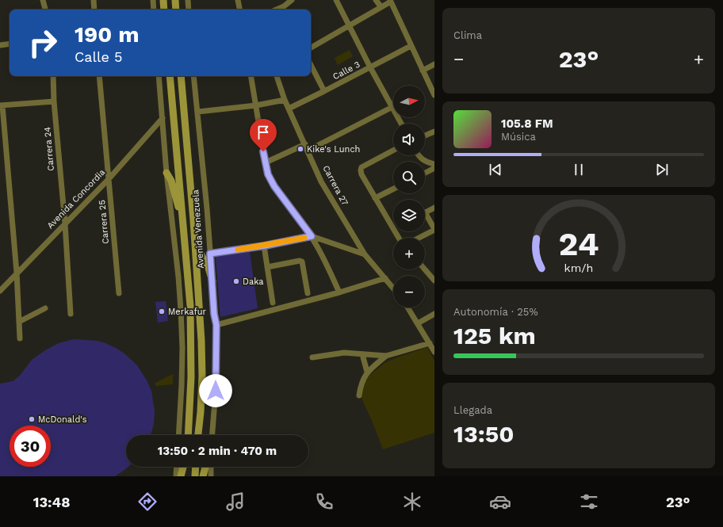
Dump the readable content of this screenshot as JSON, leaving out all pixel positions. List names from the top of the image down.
{
  "streets": {
    "street": [
      "Calle 3",
      "Carrera 24",
      "Carrera 27",
      "Avenida Concordia",
      "Carrera 25",
      "Avenida Venezuela"
    ]
  },
  "crossings": [
    ["Calle 3", "Carrera 27"],
    ["Carrera 24", "Avenida Concordia"],
    ["Avenida Concordia", "Carrera 25"]
  ],
  "places": [
    "Kike's Lunch",
    "Daka",
    "Merkafur",
    "McDonald's"
  ],
  "north": "right",
  "page": {
    "tile": [
      "Clima",
      ["Autonomía · 25%", "125 km"],
      ["Llegada", "13:50"]
    ],
    "turn": ["190 m", "Calle 5"],
    "heat": ["−", "23°", "+"],
    "map_buttons": ["+", "−"],
    "song": ["105.8 FM", "Música"],
    "limit": "30",
    "trip": "13:50 · 2 min · 470 m",
    "tabs": ["13:48", "23°"],
    "gauge": ["24", "km/h"]
  }
}
